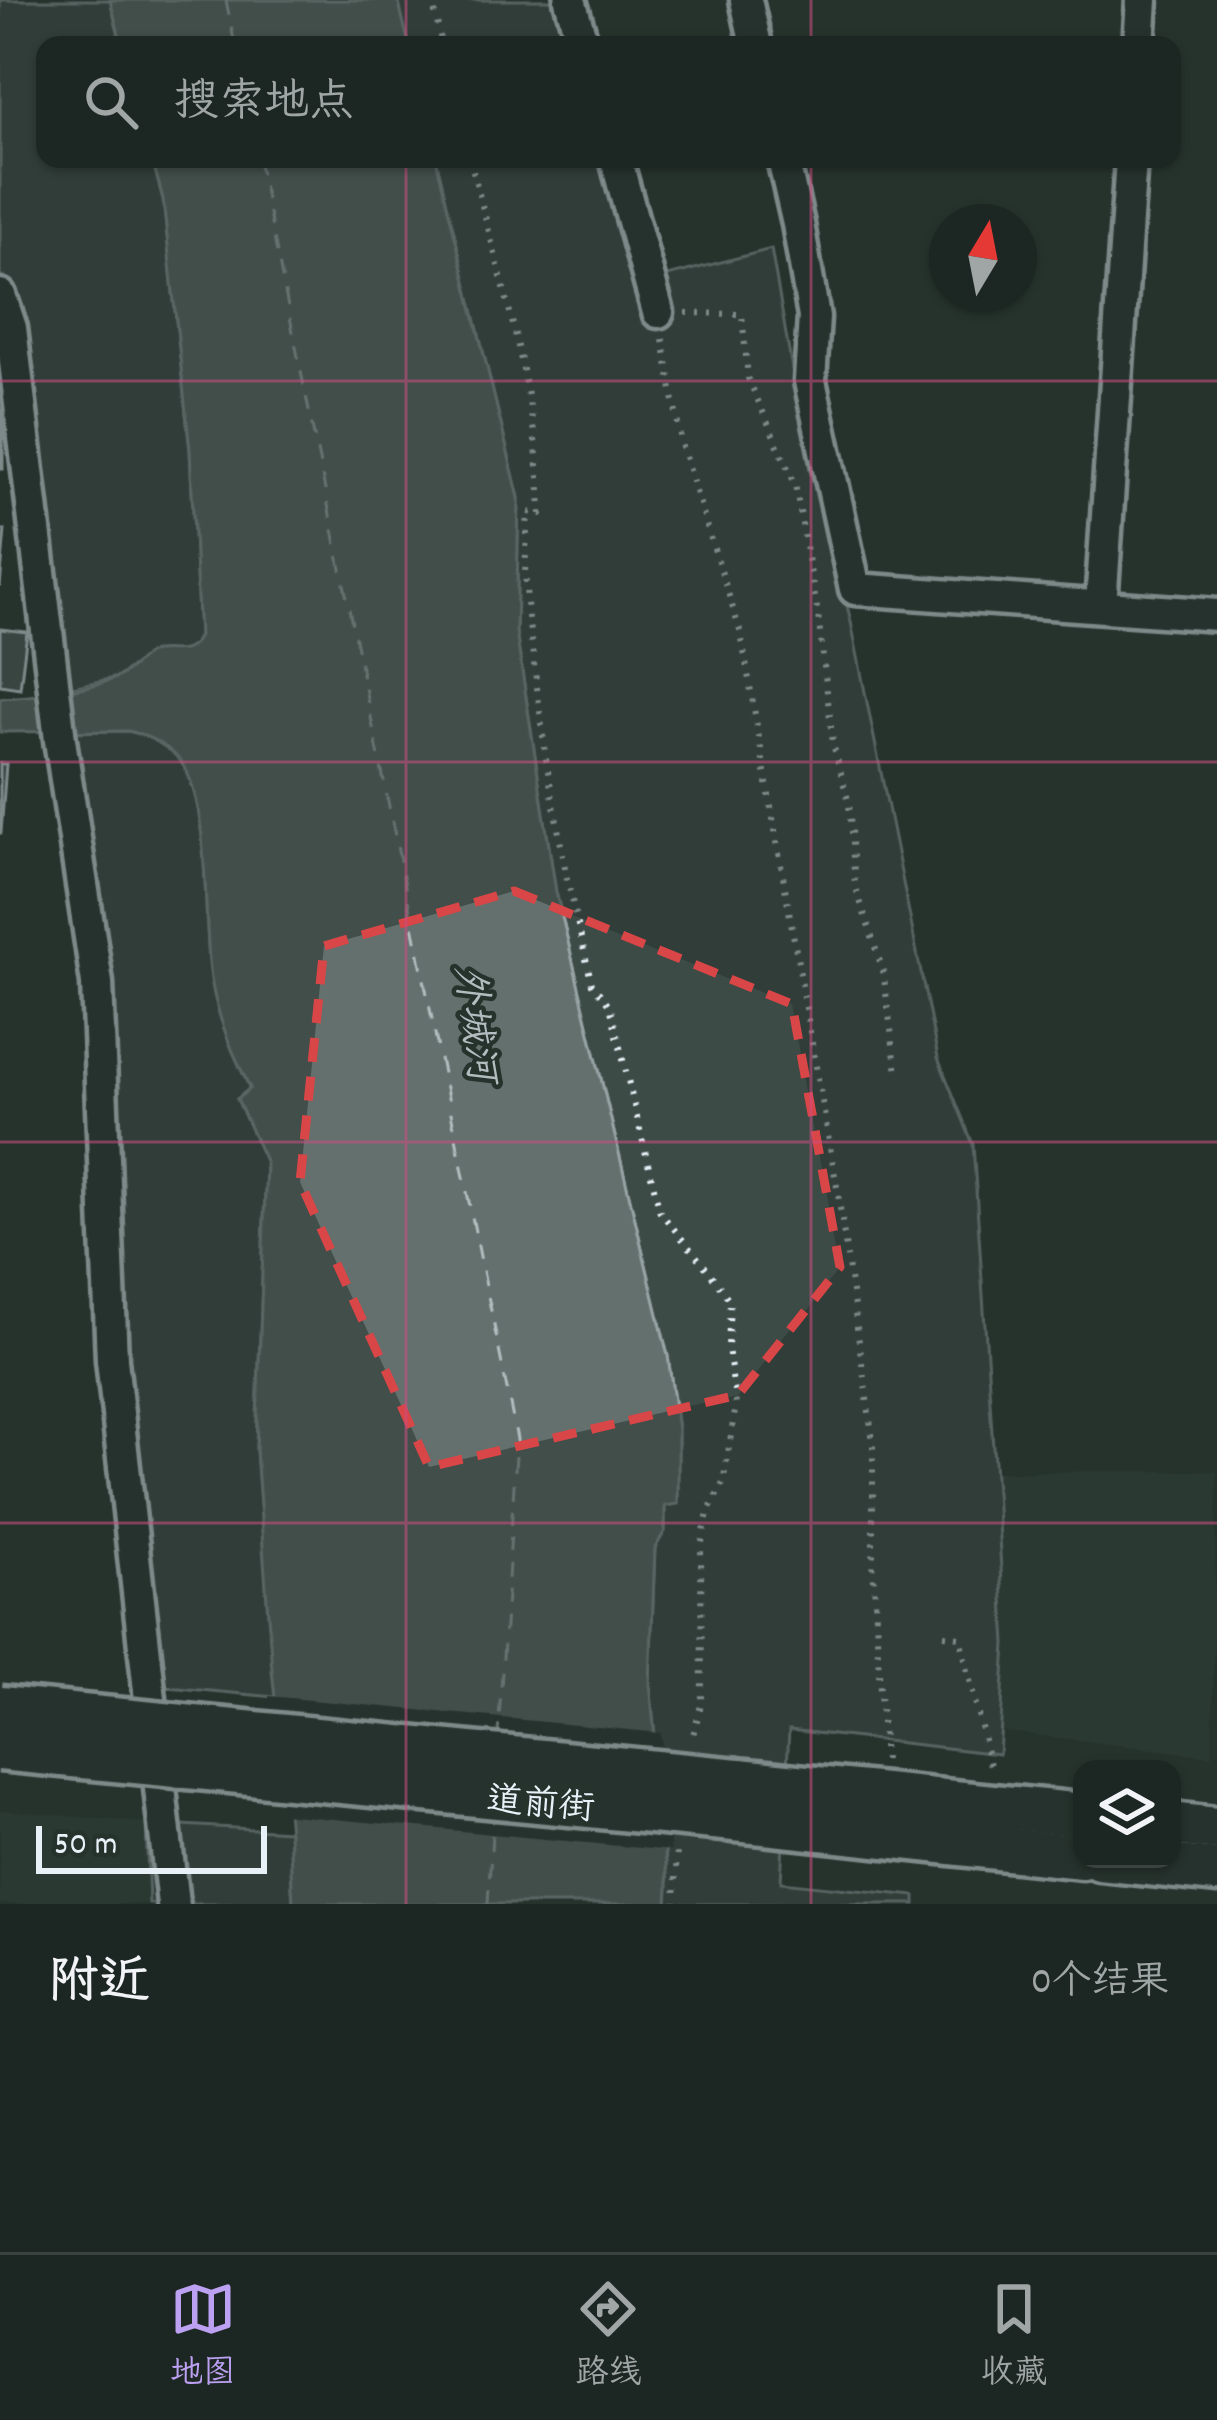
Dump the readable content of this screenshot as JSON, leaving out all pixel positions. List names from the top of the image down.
{
  "streets": {
    "main road": ["道前街"]
  },
  "water": ["外城河"],
  "scale_bar": "50 m",
  "north": "top",
  "page": {
    "search": "搜索地点",
    "scale": "50 m",
    "heading": ["附近", "0个结果"],
    "nav": ["地图", "路线", "收藏"]
  }
}
